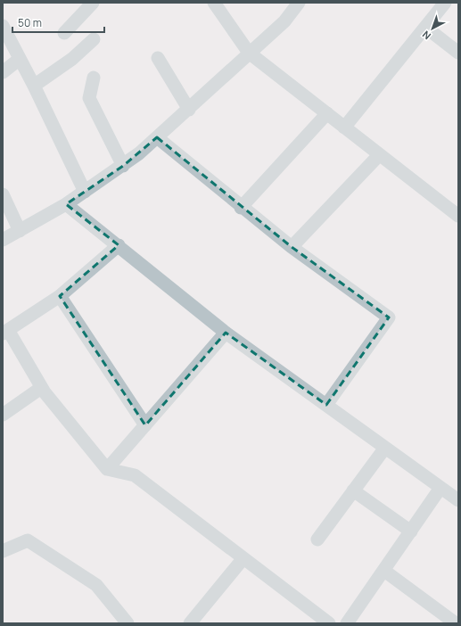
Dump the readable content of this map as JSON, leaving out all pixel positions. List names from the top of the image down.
{
  "scale_bar": "50 m",
  "north": "bottom left"
}
